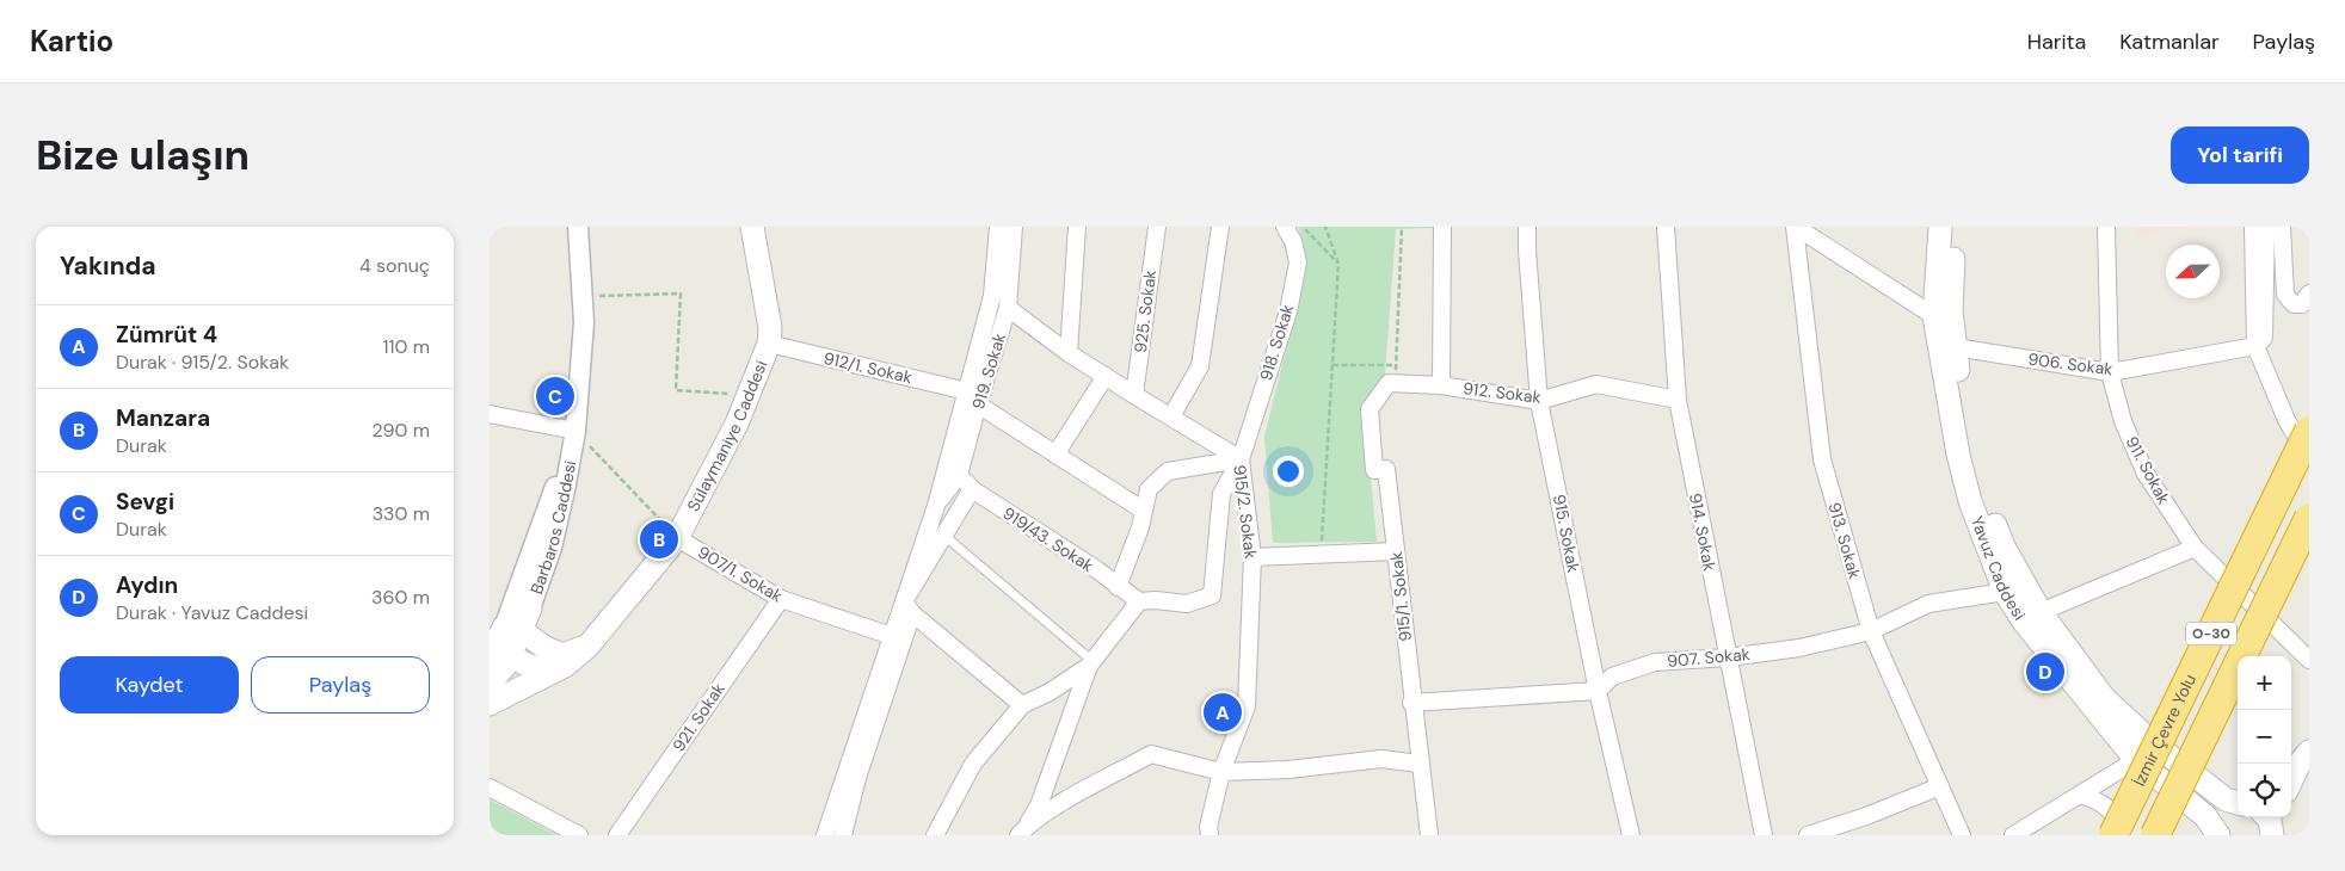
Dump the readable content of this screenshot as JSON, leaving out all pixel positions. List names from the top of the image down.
{
  "streets": {
    "highway": ["O-30", "İzmir Çevre Yolu"],
    "main road": ["Sülaymaniye Caddesi", "Barbaros Caddesi", "Yavuz Caddesi"],
    "street": [
      "925. Sokak",
      "918. Sokak",
      "906. Sokak",
      "912/1. Sokak",
      "919. Sokak",
      "912. Sokak",
      "911. Sokak",
      "915/2. Sokak",
      "914. Sokak",
      "915. Sokak",
      "919/43. Sokak",
      "913. Sokak",
      "907/1. Sokak",
      "915/1. Sokak",
      "907. Sokak",
      "921. Sokak"
    ]
  },
  "crossings": [
    ["925. Sokak", "915/2. Sokak"],
    ["918. Sokak", "915/2. Sokak"],
    ["906. Sokak", "911. Sokak"],
    ["906. Sokak", "Yavuz Caddesi"],
    ["912/1. Sokak", "919. Sokak"],
    ["912/1. Sokak", "Sülaymaniye Caddesi"],
    ["919. Sokak", "915/2. Sokak"],
    ["919. Sokak", "919/43. Sokak"],
    ["919. Sokak", "907/1. Sokak"],
    ["912. Sokak", "914. Sokak"],
    ["912. Sokak", "915. Sokak"],
    ["912. Sokak", "915/1. Sokak"],
    ["Sülaymaniye Caddesi", "907/1. Sokak"],
    ["914. Sokak", "907. Sokak"],
    ["915. Sokak", "907. Sokak"],
    ["913. Sokak", "907. Sokak"],
    ["Yavuz Caddesi", "907. Sokak"],
    ["907/1. Sokak", "921. Sokak"]
  ],
  "north": "left",
  "page": {
    "header": "Kartio",
    "nav": ["Harita", "Katmanlar", "Paylaş"],
    "buttons": [
      "Yol tarifi",
      ["Kaydet", "Paylaş"]
    ],
    "title": "Bize ulaşın",
    "heading": ["Yakında", "4 sonuç"],
    "list": [
      {
        "mark": "A",
        "name": "Zümrüt 4",
        "note": "Durak · 915/2. Sokak",
        "value": "110 m"
      },
      {
        "mark": "B",
        "name": "Manzara",
        "note": "Durak",
        "value": "290 m"
      },
      {
        "mark": "C",
        "name": "Sevgi",
        "note": "Durak",
        "value": "330 m"
      },
      {
        "mark": "D",
        "name": "Aydın",
        "note": "Durak · Yavuz Caddesi",
        "value": "360 m"
      }
    ],
    "pins": [
      "C",
      "B",
      "D",
      "A"
    ],
    "map_buttons": ["+", "−"]
  }
}
